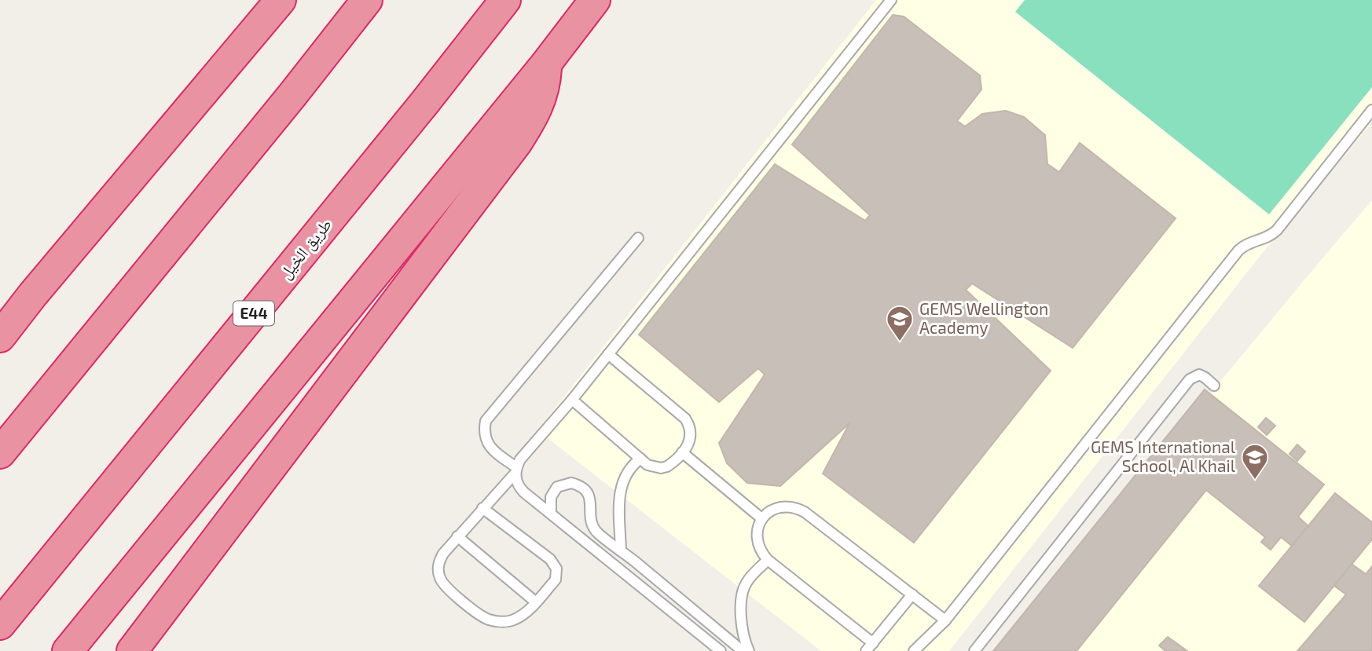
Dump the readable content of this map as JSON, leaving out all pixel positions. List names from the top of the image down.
{
  "streets": {
    "highway": ["طريق الخيل", "E44"]
  },
  "places": {
    "school or university": ["GEMS Wellington Academy", "GEMS International School, Al Khail"]
  }
}
